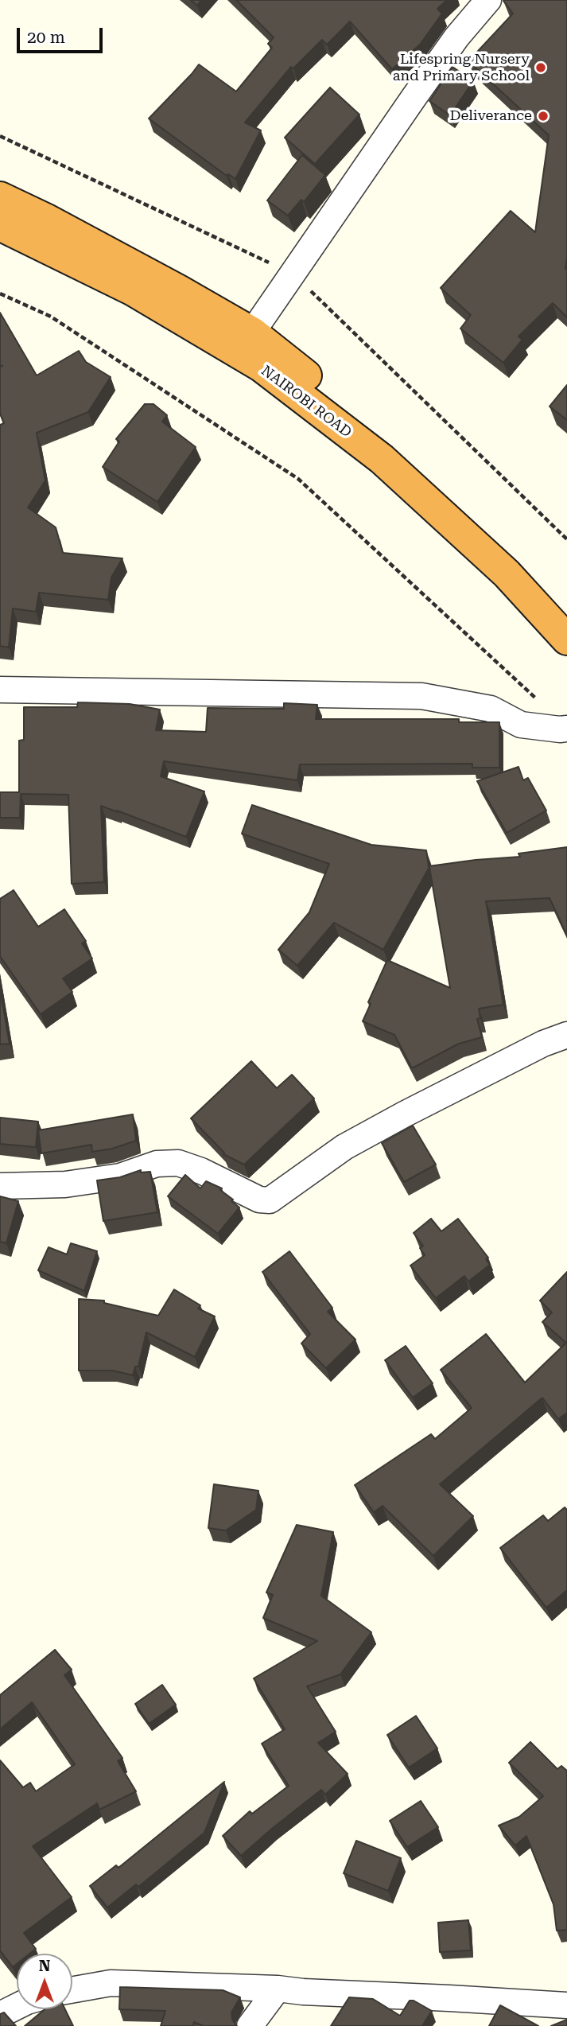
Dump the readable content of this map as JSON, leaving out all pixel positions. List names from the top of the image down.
{
  "streets": {
    "highway": ["NAIROBI ROAD"]
  },
  "places": ["Lifespring Nursery and Primary School", "Deliverance"],
  "scale_bar": "20 m",
  "north": "top"
}
